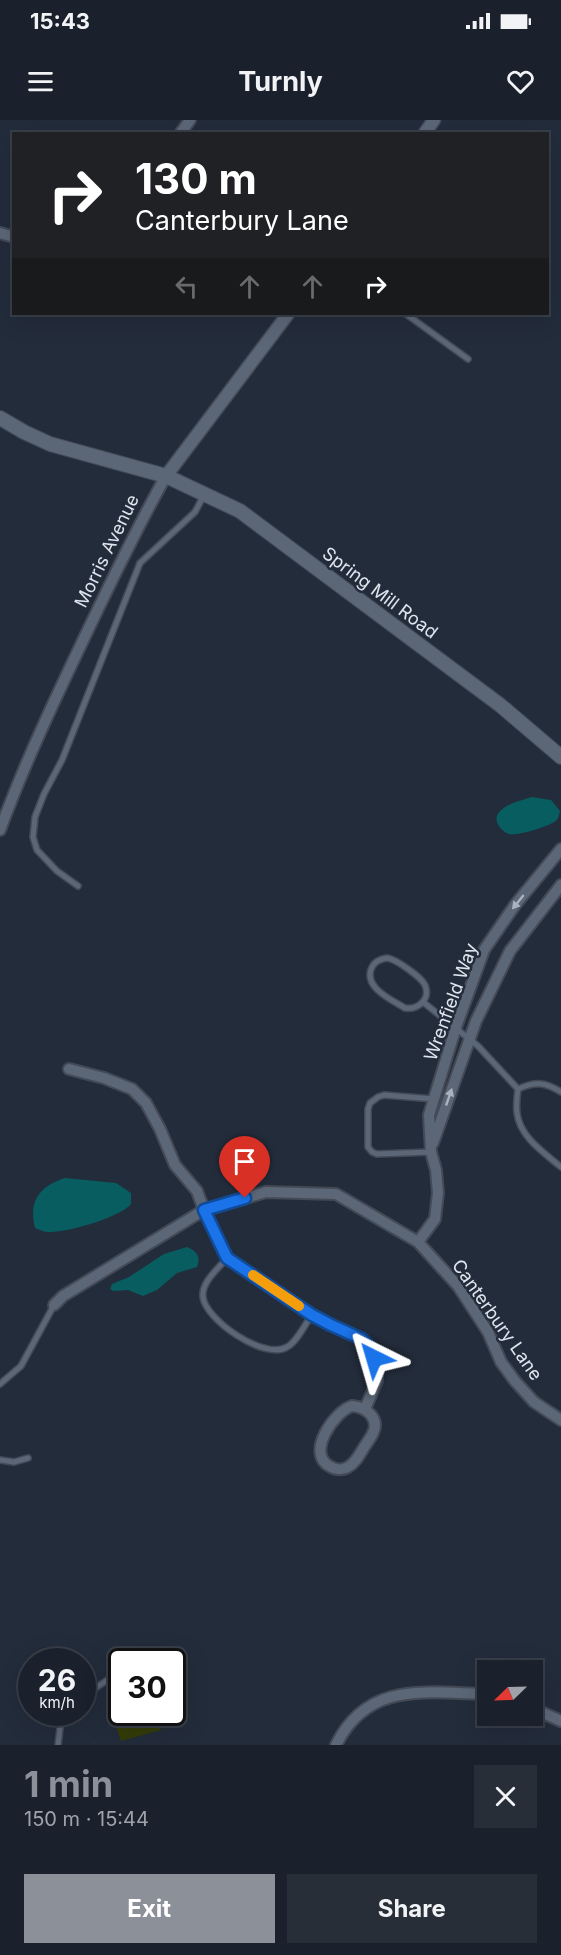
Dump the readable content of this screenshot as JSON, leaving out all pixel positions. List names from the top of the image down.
{
  "streets": {
    "main road": ["Spring Mill Road"],
    "street": ["Morris Avenue", "Wrenfield Way", "Canterbury Lane"]
  },
  "crossings": [
    ["Morris Avenue", "Spring Mill Road"],
    ["Wrenfield Way", "Canterbury Lane"]
  ],
  "north": "bottom left",
  "page": {
    "status": "15:43",
    "header": "Turnly",
    "turn": ["130 m", "Canterbury Lane"],
    "speed": "26 km/h",
    "limit": "30",
    "heading": ["1 min", "150 m · 15:44"],
    "buttons": ["Exit", "Share"]
  }
}
